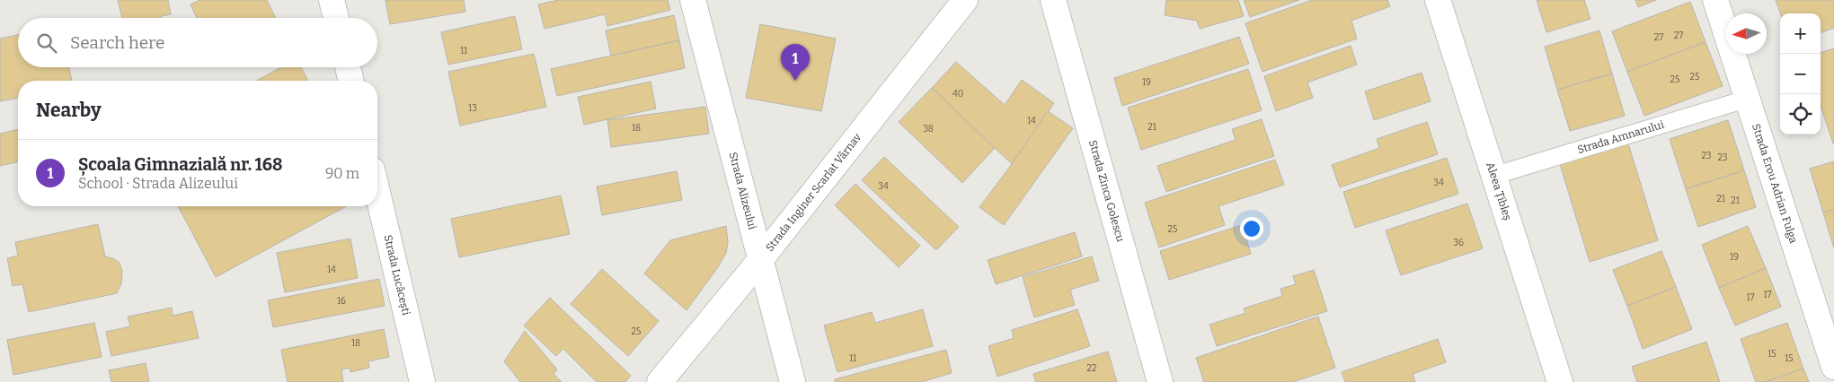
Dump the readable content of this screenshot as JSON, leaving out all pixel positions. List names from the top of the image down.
{
  "streets": {
    "street": [
      "Strada Erou Adrian Fulga",
      "Strada Alizeului",
      "Strada Zinca Golescu",
      "Aleea Țibleș",
      "Strada Inginer Scarlat Vârnav",
      "Strada Lucăcești"
    ],
    "lane": ["Strada Amnarului"]
  },
  "crossings": [
    ["Strada Amnarului", "Strada Erou Adrian Fulga"],
    ["Strada Amnarului", "Aleea Țibleș"],
    ["Strada Alizeului", "Strada Inginer Scarlat Vârnav"]
  ],
  "house_numbers": [
    "27",
    "27",
    "11",
    "25",
    "25",
    "19",
    "40",
    "13",
    "14",
    "21",
    "18",
    "38",
    "23",
    "23",
    "34",
    "34",
    "21",
    "21",
    "25",
    "36",
    "19",
    "14",
    "17",
    "17",
    "16",
    "25",
    "18",
    "15",
    "11",
    "15",
    "22"
  ],
  "north": "left",
  "page": {
    "map_buttons": ["+", "−"],
    "search": "Search here",
    "pins": "1",
    "heading": "Nearby",
    "list": [
      {
        "mark": "1",
        "name": "Școala Gimnazială nr. 168",
        "note": "School · Strada Alizeului",
        "value": "90 m"
      }
    ]
  }
}
